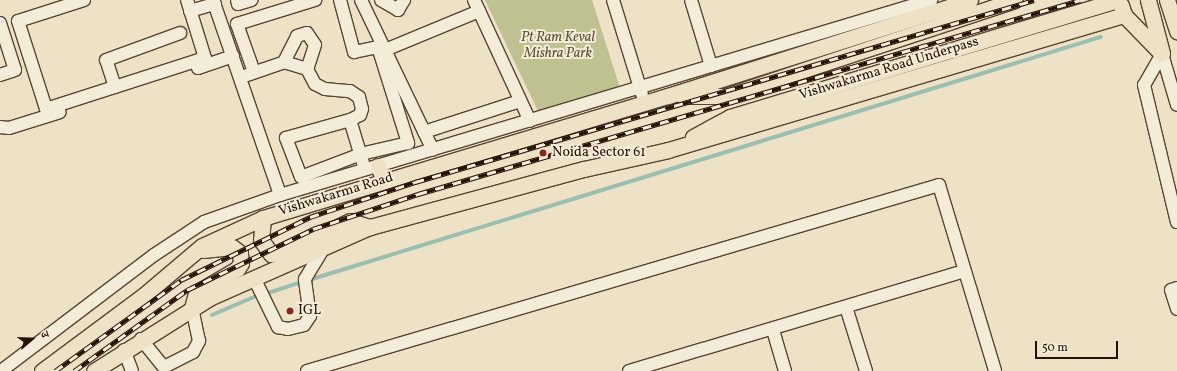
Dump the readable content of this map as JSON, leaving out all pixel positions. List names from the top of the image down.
{
  "streets": {
    "main road": ["Vishwakarma Road Underpass", "Vishwakarma Road"]
  },
  "crossings": [
    ["Vishwakarma Road Underpass", "Vishwakarma Road"]
  ],
  "parks": ["Pt Ram Keval Mishra Park"],
  "places": ["Noida Sector 61", "IGL"],
  "scale_bar": "50 m",
  "north": "right"
}
